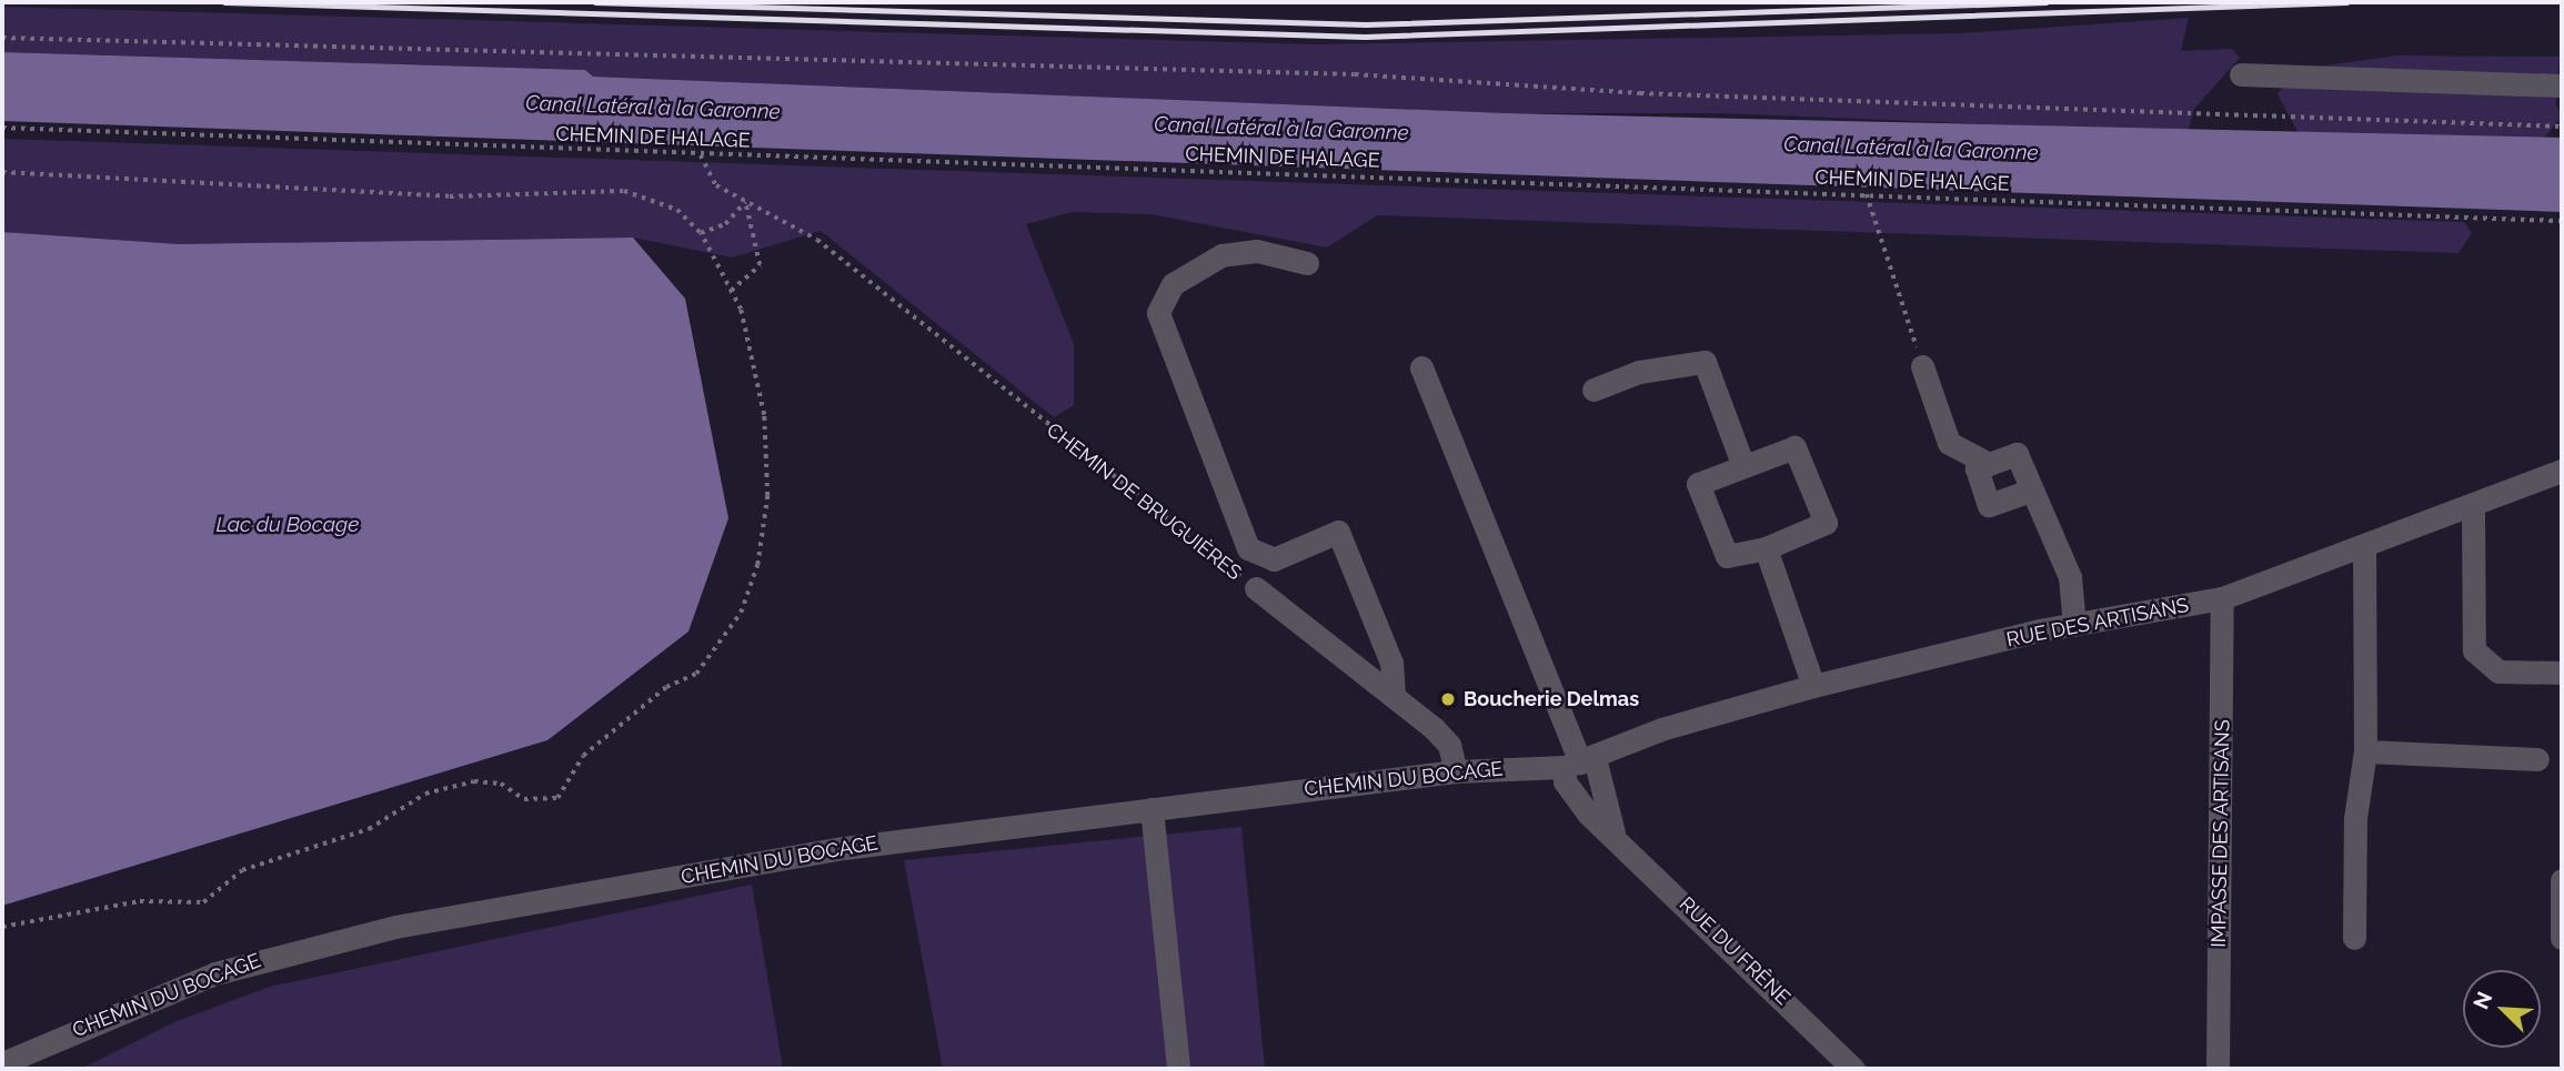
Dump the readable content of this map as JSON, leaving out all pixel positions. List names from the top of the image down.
{
  "streets": {
    "street": [
      "CHEMIN DE BRUGUIÈRES",
      "RUE DES ARTISANS",
      "CHEMIN DU BOCAGE",
      "IMPASSE DES ARTISANS",
      "RUE DU FRÊNE"
    ],
    "path": ["CHEMIN DE HALAGE"]
  },
  "crossings": [
    ["CHEMIN DE HALAGE", "CHEMIN DE BRUGUIÈRES"],
    ["CHEMIN DE BRUGUIÈRES", "CHEMIN DU BOCAGE"],
    ["RUE DES ARTISANS", "CHEMIN DU BOCAGE"],
    ["RUE DES ARTISANS", "IMPASSE DES ARTISANS"],
    ["RUE DES ARTISANS", "RUE DU FRÊNE"],
    ["CHEMIN DU BOCAGE", "RUE DU FRÊNE"]
  ],
  "water": ["Canal Latéral à la Garonne", "Lac du Bocage"],
  "places": ["Boucherie Delmas"],
  "north": "top left"
}
